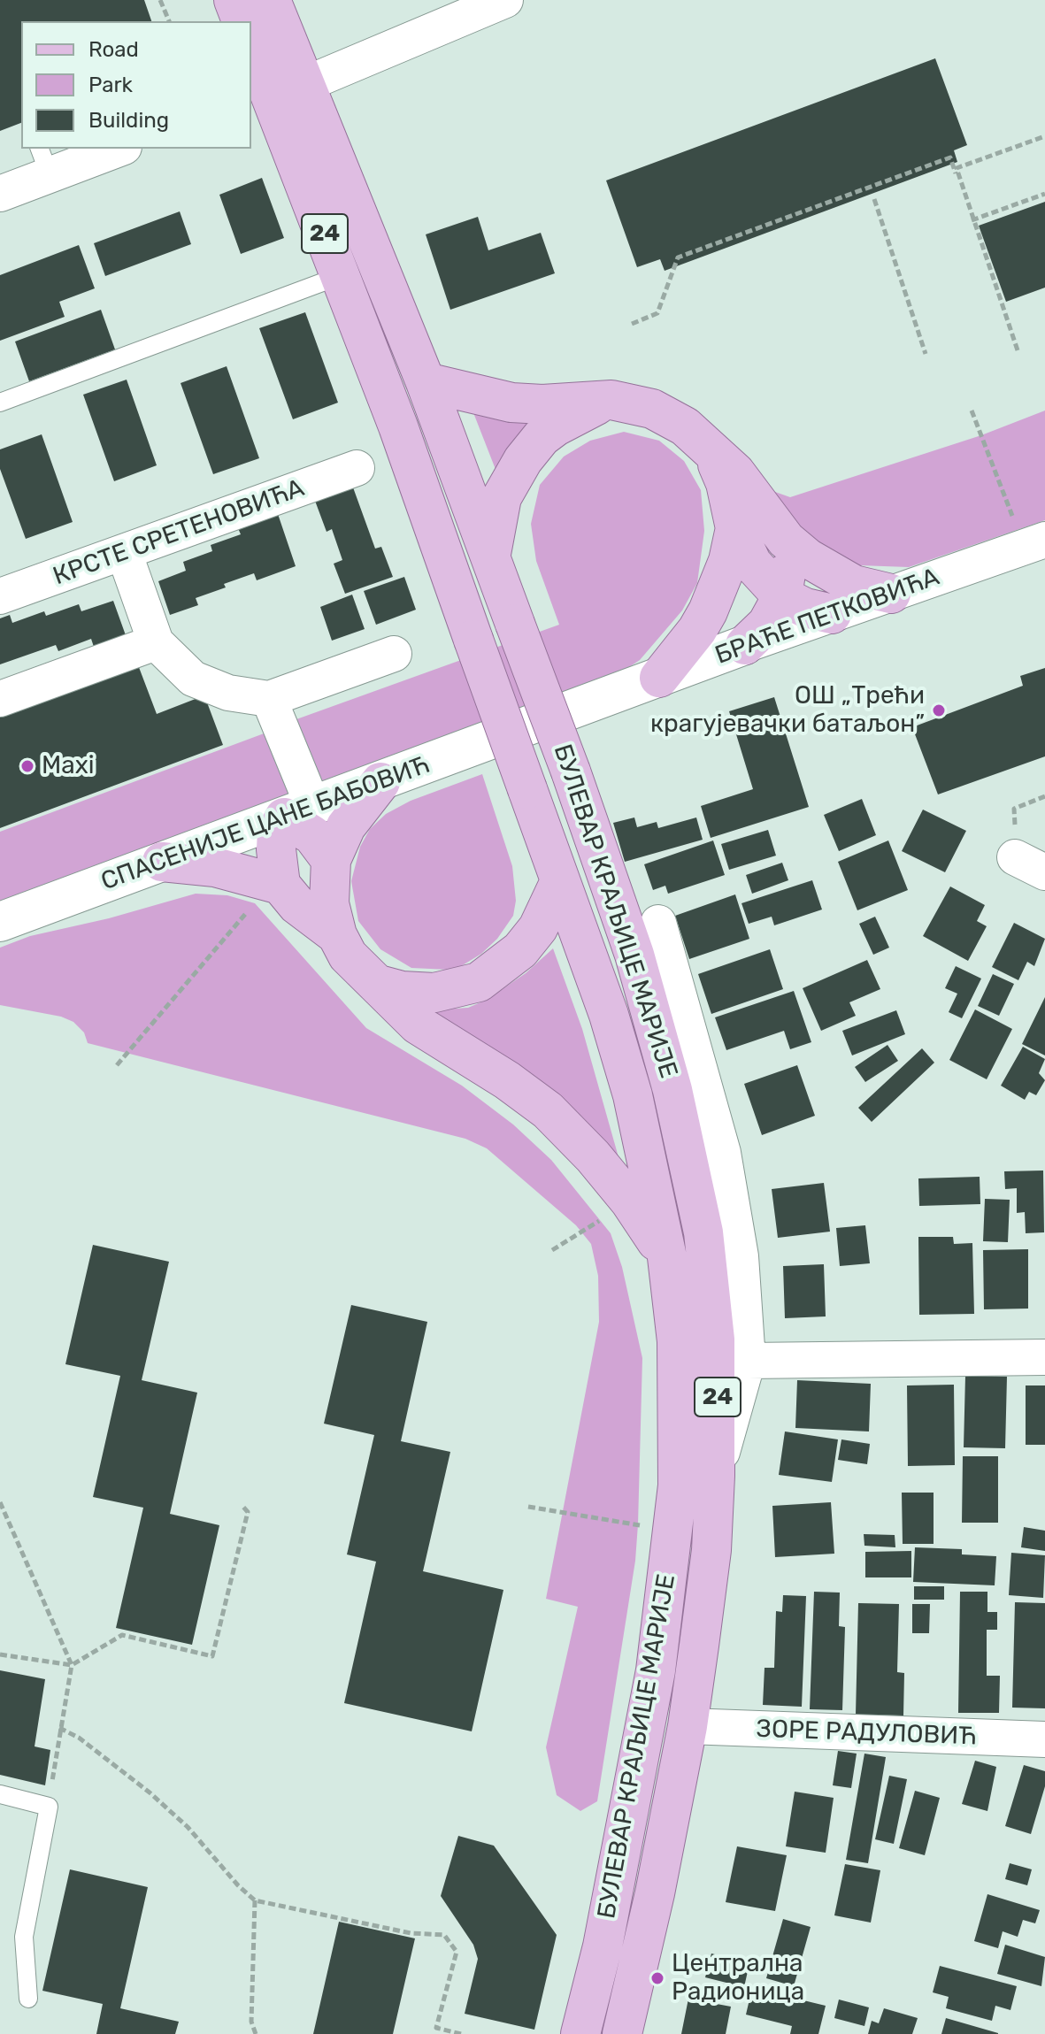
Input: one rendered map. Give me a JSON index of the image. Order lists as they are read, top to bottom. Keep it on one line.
{"streets":{"main road":["24","БУЛЕВАР КРАЉИЦЕ МАРИЈЕ"],"street":["КРСТЕ СРЕТЕНОВИЋА","БРАЋЕ ПЕТКОВИЋА","СПАСЕНИЈЕ ЦАНЕ БАБОВИЋ","ЗОРЕ РАДУЛОВИЋ"]},"crossings":[["БРАЋЕ ПЕТКОВИЋА","СПАСЕНИЈЕ ЦАНЕ БАБОВИЋ"],["БУЛЕВАР КРАЉИЦЕ МАРИЈЕ","ЗОРЕ РАДУЛОВИЋ"]],"places":["ОШ „Трећи крагујевачки батаљон”","Maxi","Централна Радионица"],"legend":["Road","Park","Building"]}
